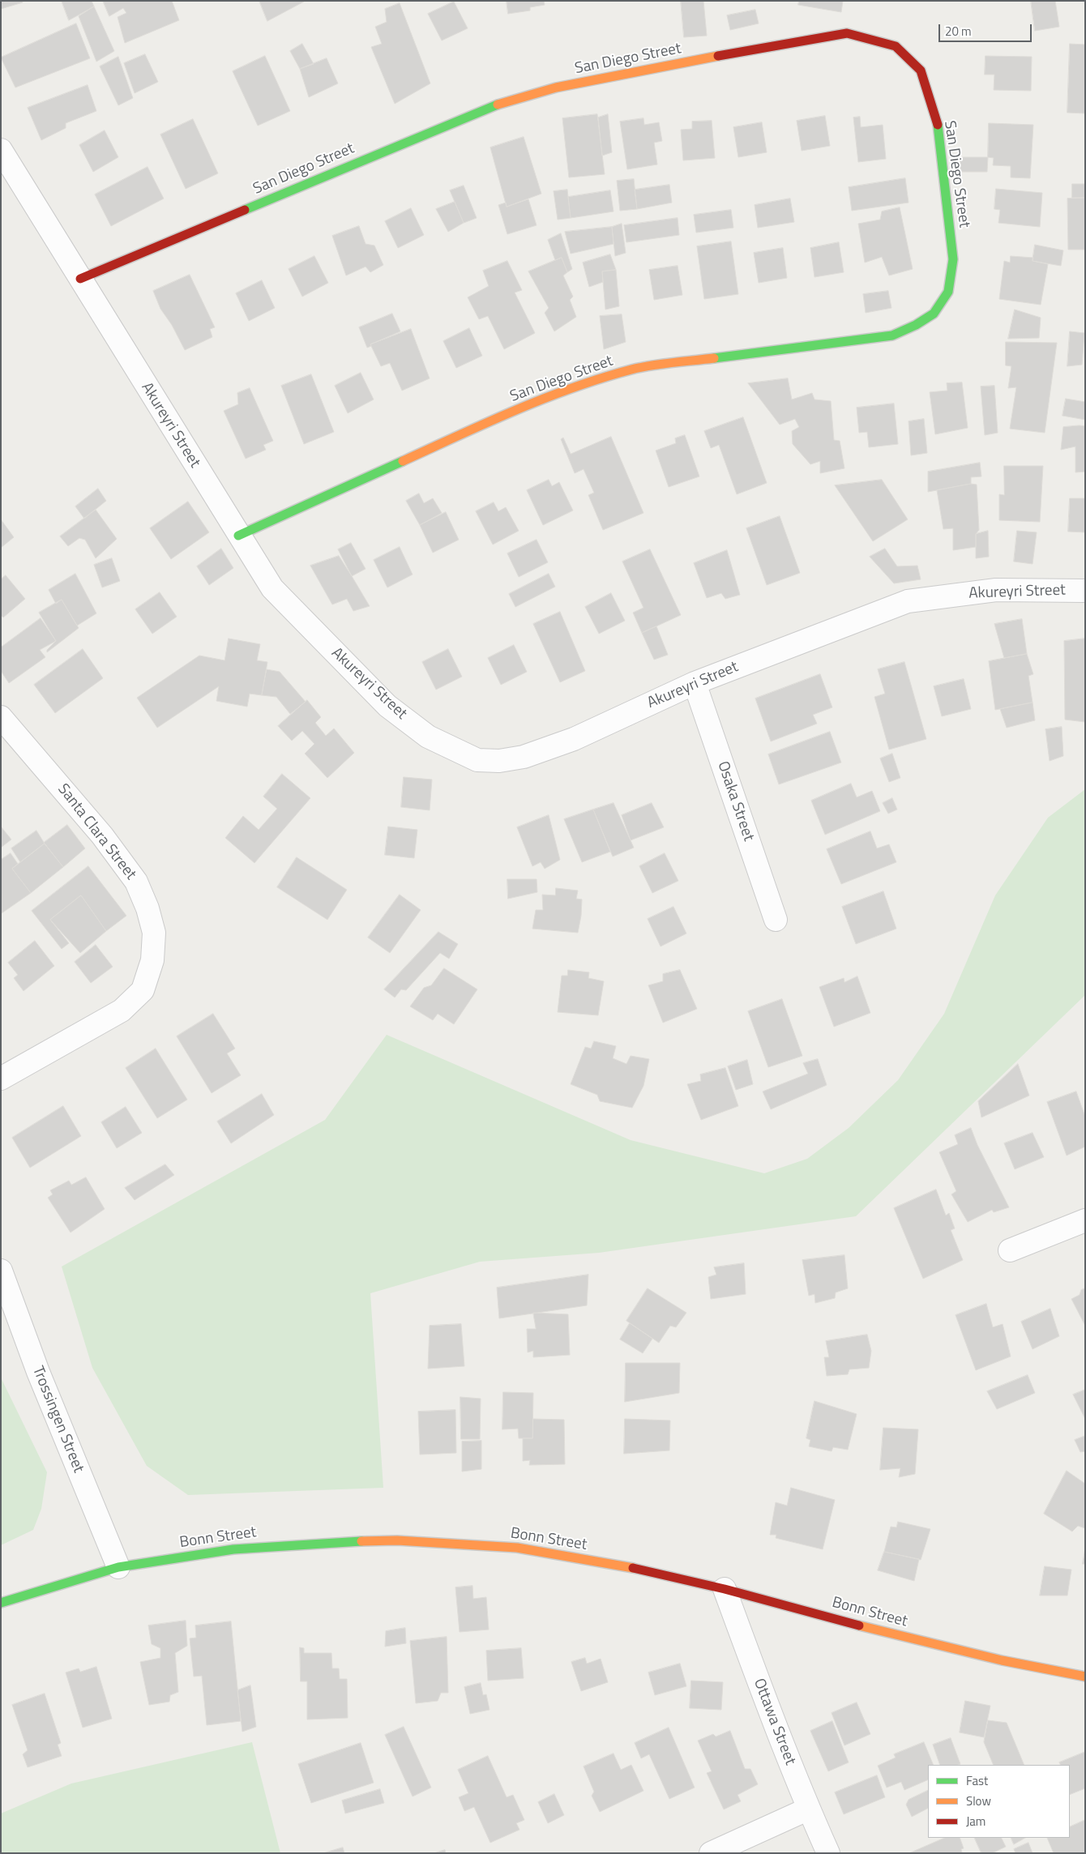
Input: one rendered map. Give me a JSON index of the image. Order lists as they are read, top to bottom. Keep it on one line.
{"streets":{"street":["San Diego Street","Akureyri Street","Osaka Street","Santa Clara Street","Trossingen Street","Bonn Street","Ottawa Street"]},"crossings":[["San Diego Street","Akureyri Street"],["Akureyri Street","Osaka Street"],["Trossingen Street","Bonn Street"],["Bonn Street","Ottawa Street"]],"legend":["Fast","Slow","Jam"],"scale_bar":"20 m"}
